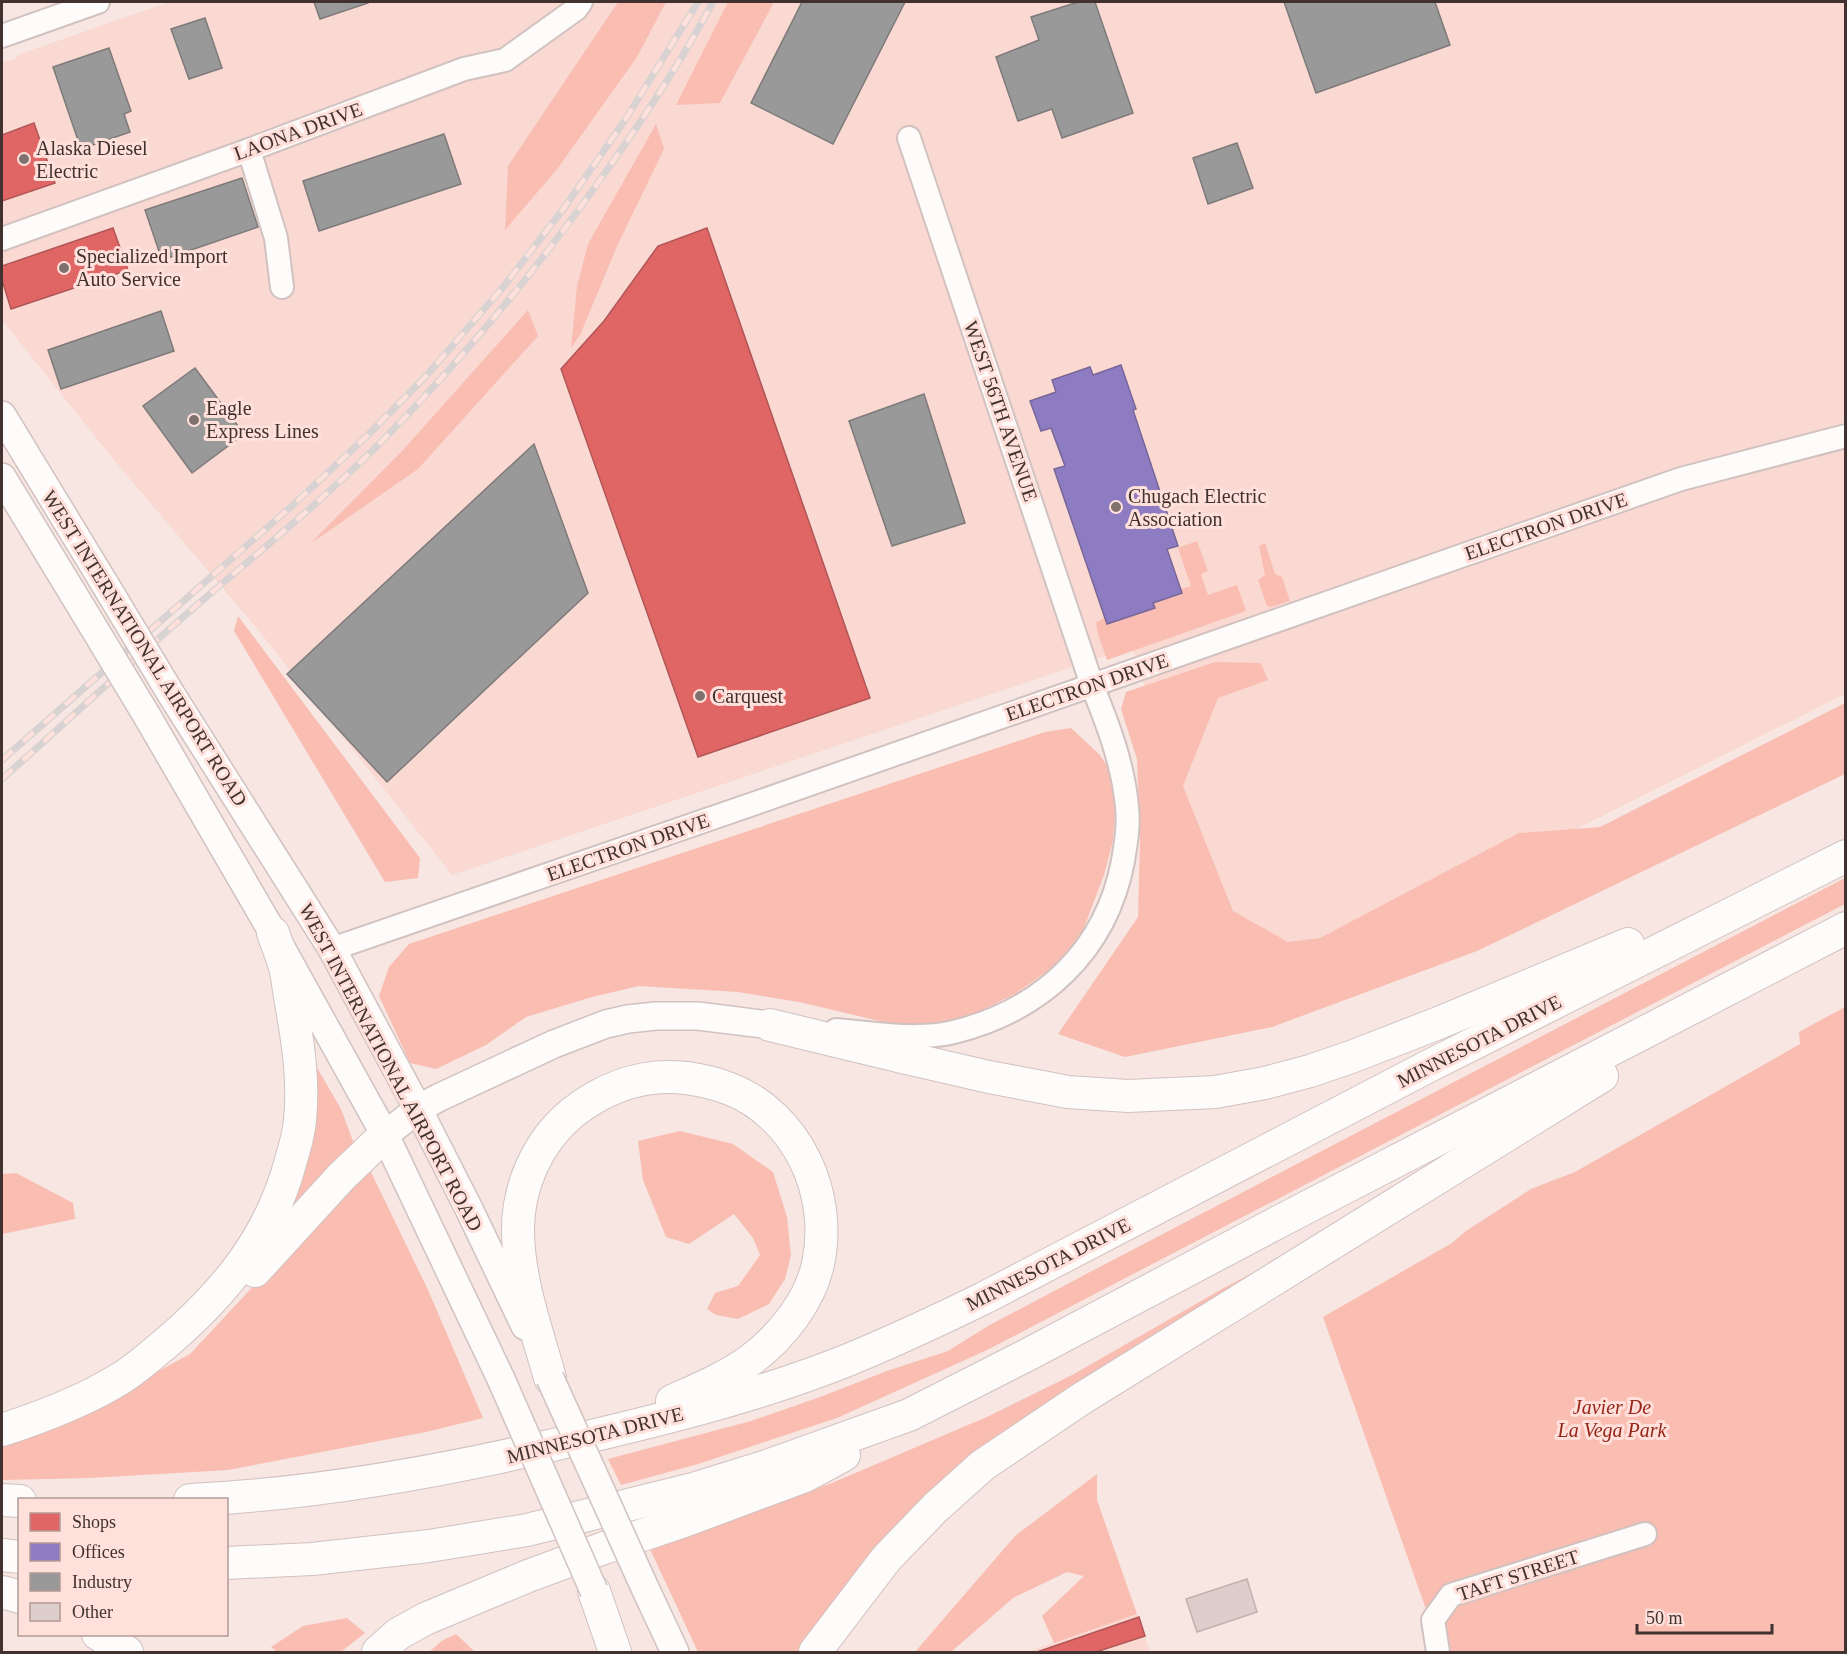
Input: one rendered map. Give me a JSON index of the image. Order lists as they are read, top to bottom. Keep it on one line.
{"streets":{"highway":["MINNESOTA DRIVE"],"main road":["WEST INTERNATIONAL AIRPORT ROAD"],"street":["LAONA DRIVE","WEST 56TH AVENUE","ELECTRON DRIVE","TAFT STREET"]},"crossings":[["WEST 56TH AVENUE","ELECTRON DRIVE"],["ELECTRON DRIVE","WEST INTERNATIONAL AIRPORT ROAD"]],"parks":["Javier De La Vega Park"],"places":["Alaska Diesel Electric","Specialized Import Auto Service","Eagle Express Lines","Chugach Electric Association","Carquest"],"legend":["Shops","Offices","Industry","Other"],"scale_bar":"50 m"}
